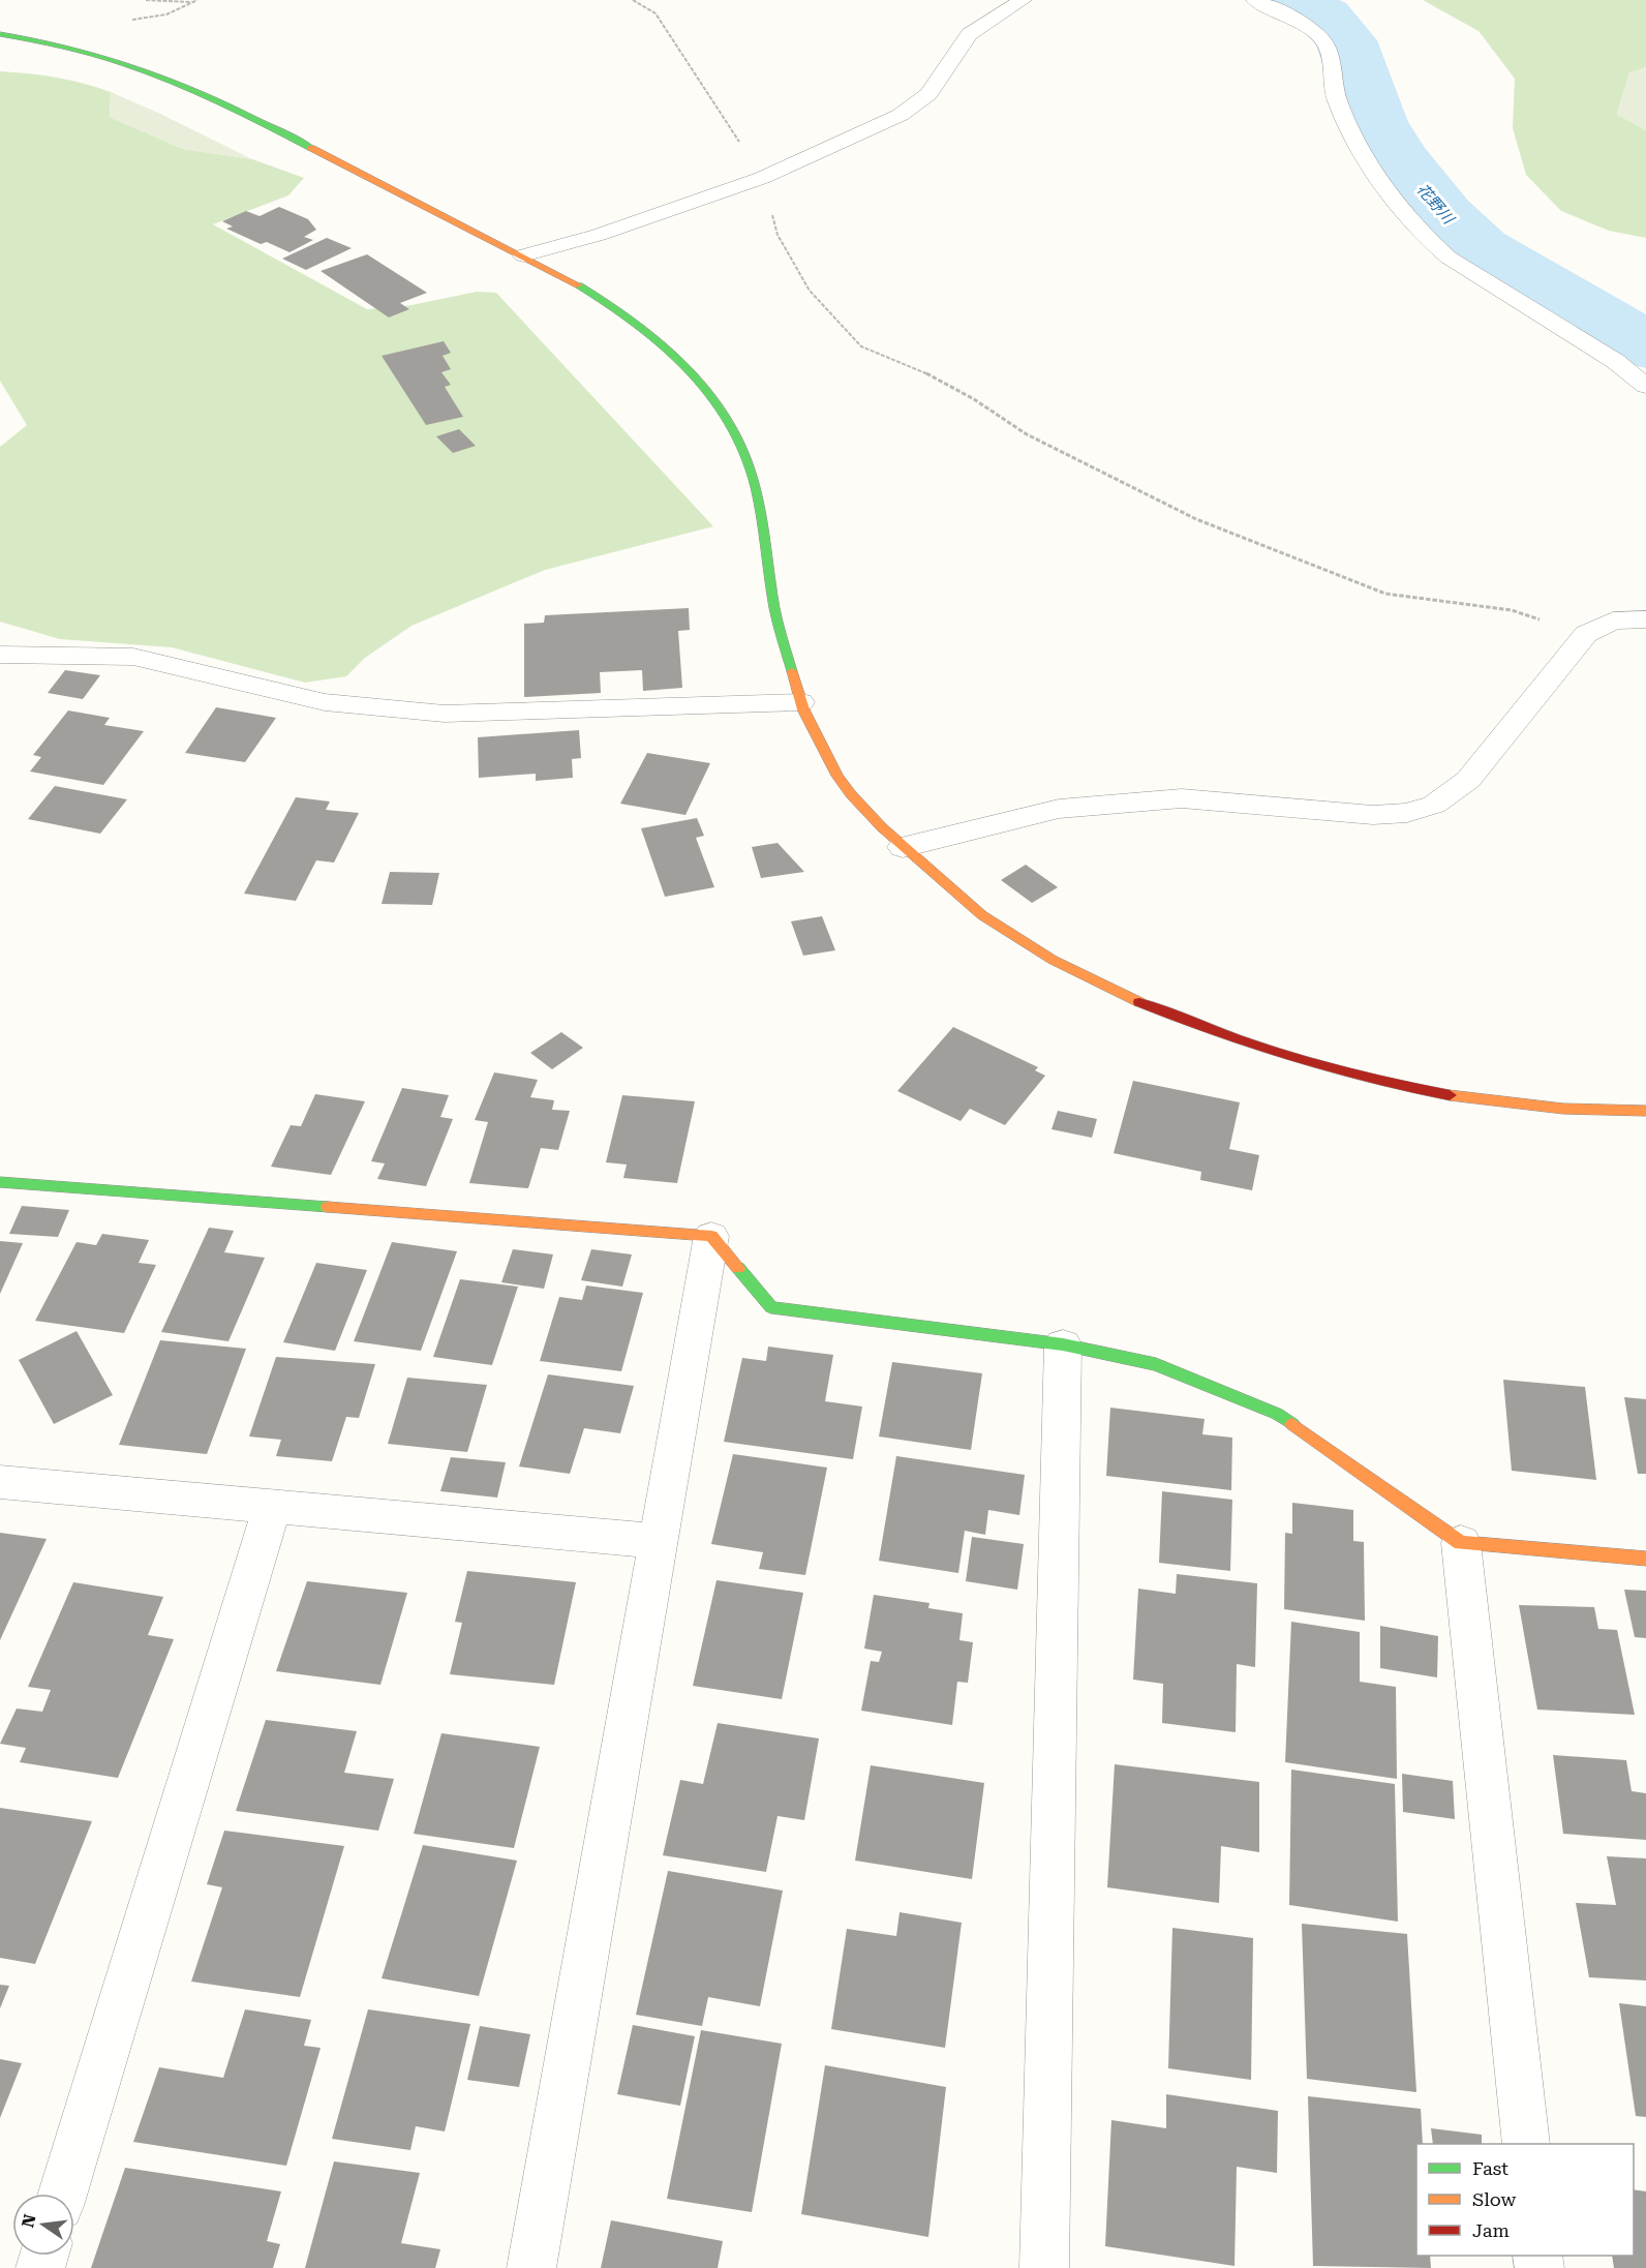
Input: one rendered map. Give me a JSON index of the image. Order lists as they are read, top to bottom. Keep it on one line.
{"water":["花野川"],"legend":["Fast","Slow","Jam"],"north":"left"}
